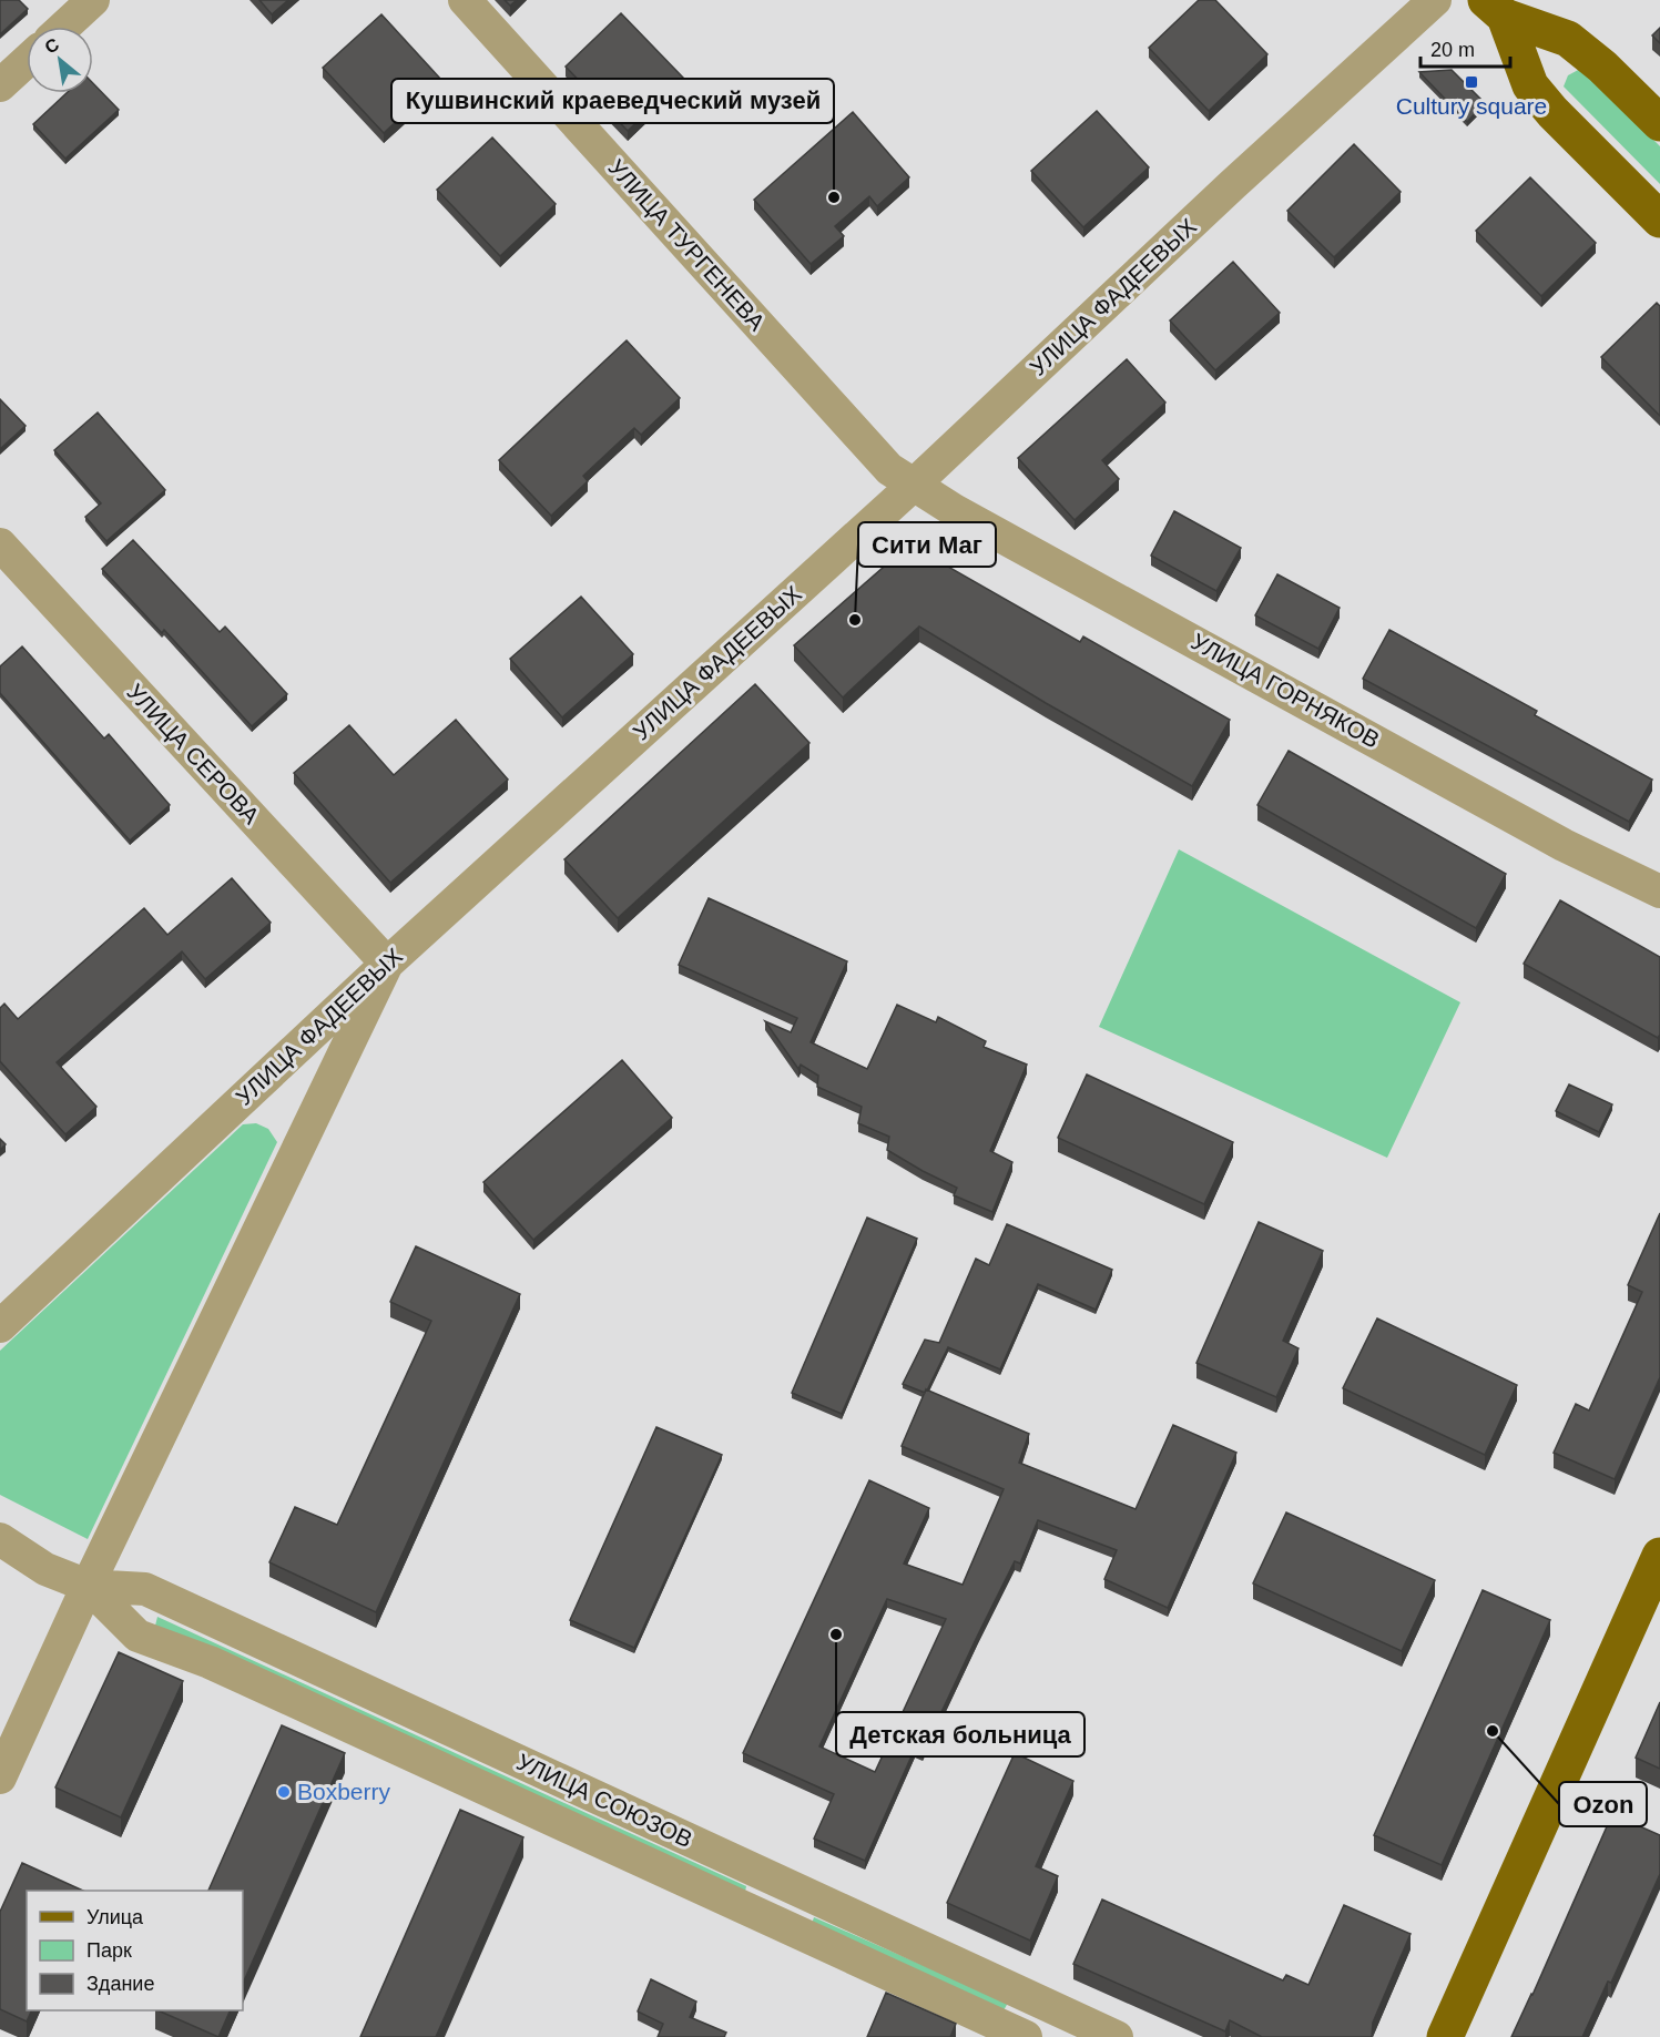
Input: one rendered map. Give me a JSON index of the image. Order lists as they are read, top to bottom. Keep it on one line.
{"streets":{"street":["УЛИЦА ТУРГЕНЕВА","УЛИЦА ФАДЕЕВЫХ","УЛИЦА ГОРНЯКОВ","УЛИЦА СЕРОВА","УЛИЦА СОЮЗОВ"]},"crossings":[["УЛИЦА ТУРГЕНЕВА","УЛИЦА ФАДЕЕВЫХ"],["УЛИЦА ТУРГЕНЕВА","УЛИЦА ГОРНЯКОВ"],["УЛИЦА ФАДЕЕВЫХ","УЛИЦА ГОРНЯКОВ"],["УЛИЦА ФАДЕЕВЫХ","УЛИЦА СЕРОВА"]],"places":{"transit":["Cultury square"],"other":["Кушвинский краеведческий музей","Сити Маг","Детская больница","Ozon","Boxberry"]},"legend":["Улица","Парк","Здание"],"scale_bar":"20 m","north":"top left"}
